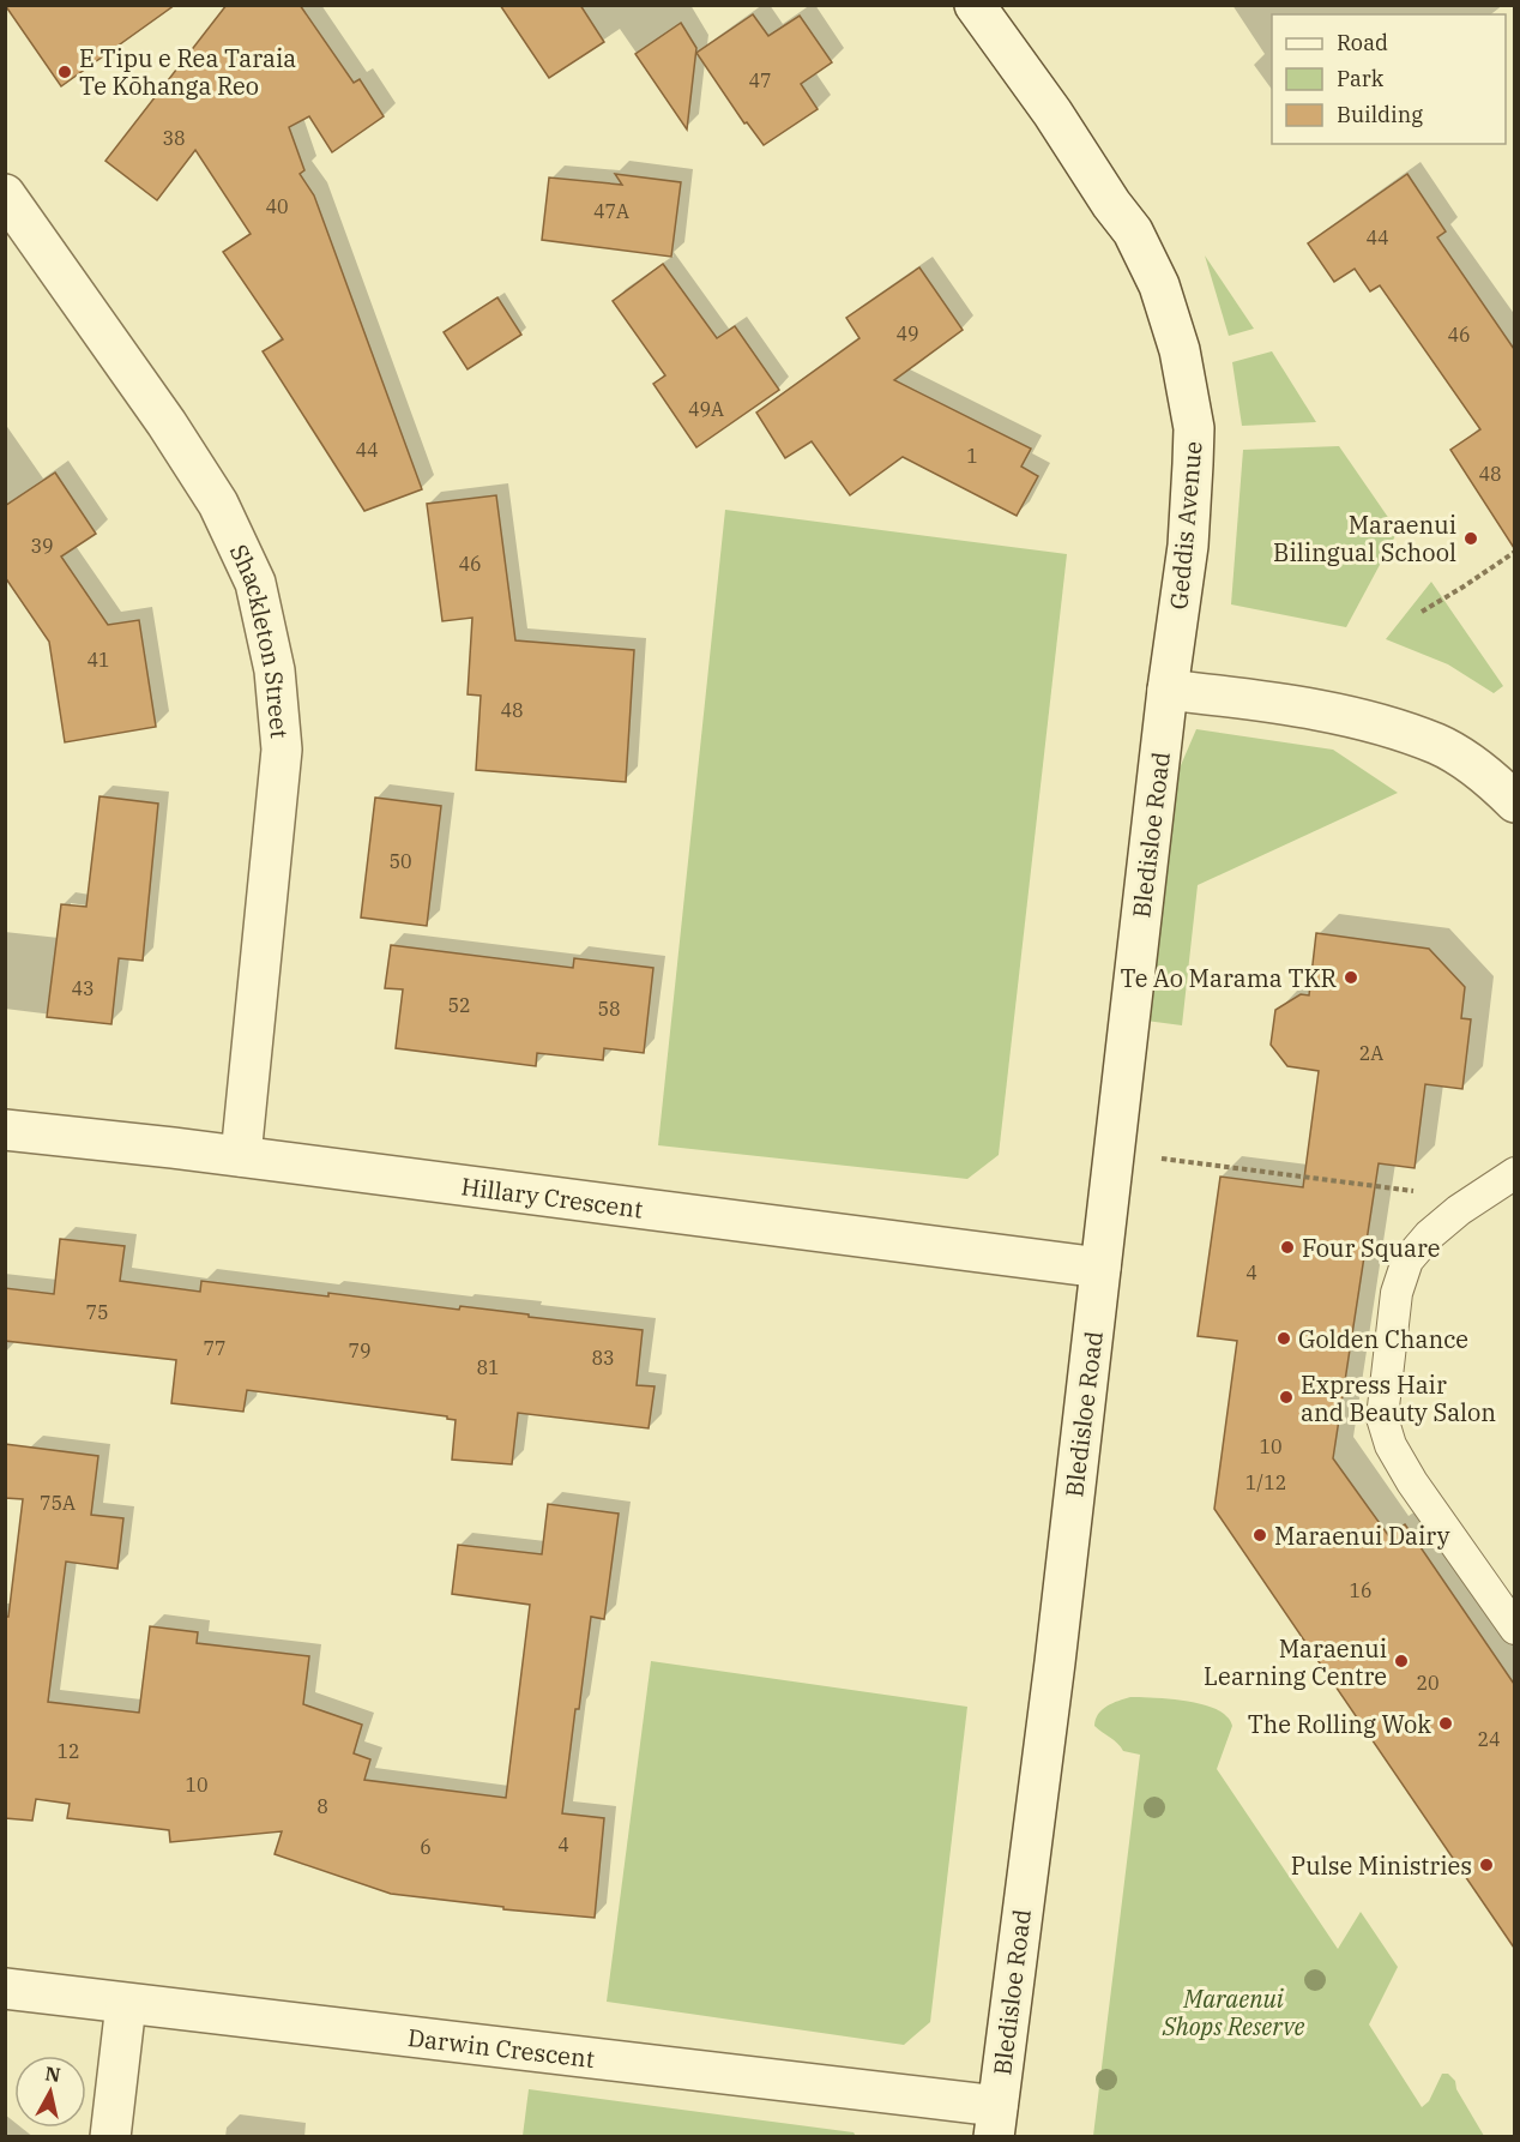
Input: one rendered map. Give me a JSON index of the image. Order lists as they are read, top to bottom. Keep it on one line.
{"streets":{"street":["Geddis Avenue","Shackleton Street","Bledisloe Road","Hillary Crescent","Darwin Crescent"]},"crossings":[["Geddis Avenue","Bledisloe Road"],["Shackleton Street","Hillary Crescent"],["Bledisloe Road","Hillary Crescent"],["Bledisloe Road","Darwin Crescent"]],"parks":["Maraenui Shops Reserve"],"places":["E Tipu e Rea Taraia Te Kōhanga Reo","Maraenui Bilingual School","Te Ao Marama TKR","Four Square","Golden Chance","Express Hair and Beauty Salon","Maraenui Dairy","Maraenui Learning Centre","The Rolling Wok","Pulse Ministries"],"house_numbers":["47","38","40","47A","44","49","46","49A","44","1","48","39","46","41","48","50","43","52","58","2A","4","75","77","79","83","81","10","1/12","75A","16","20","24","12","10","8","4","6"],"legend":["Road","Park","Building"],"north":"top"}
